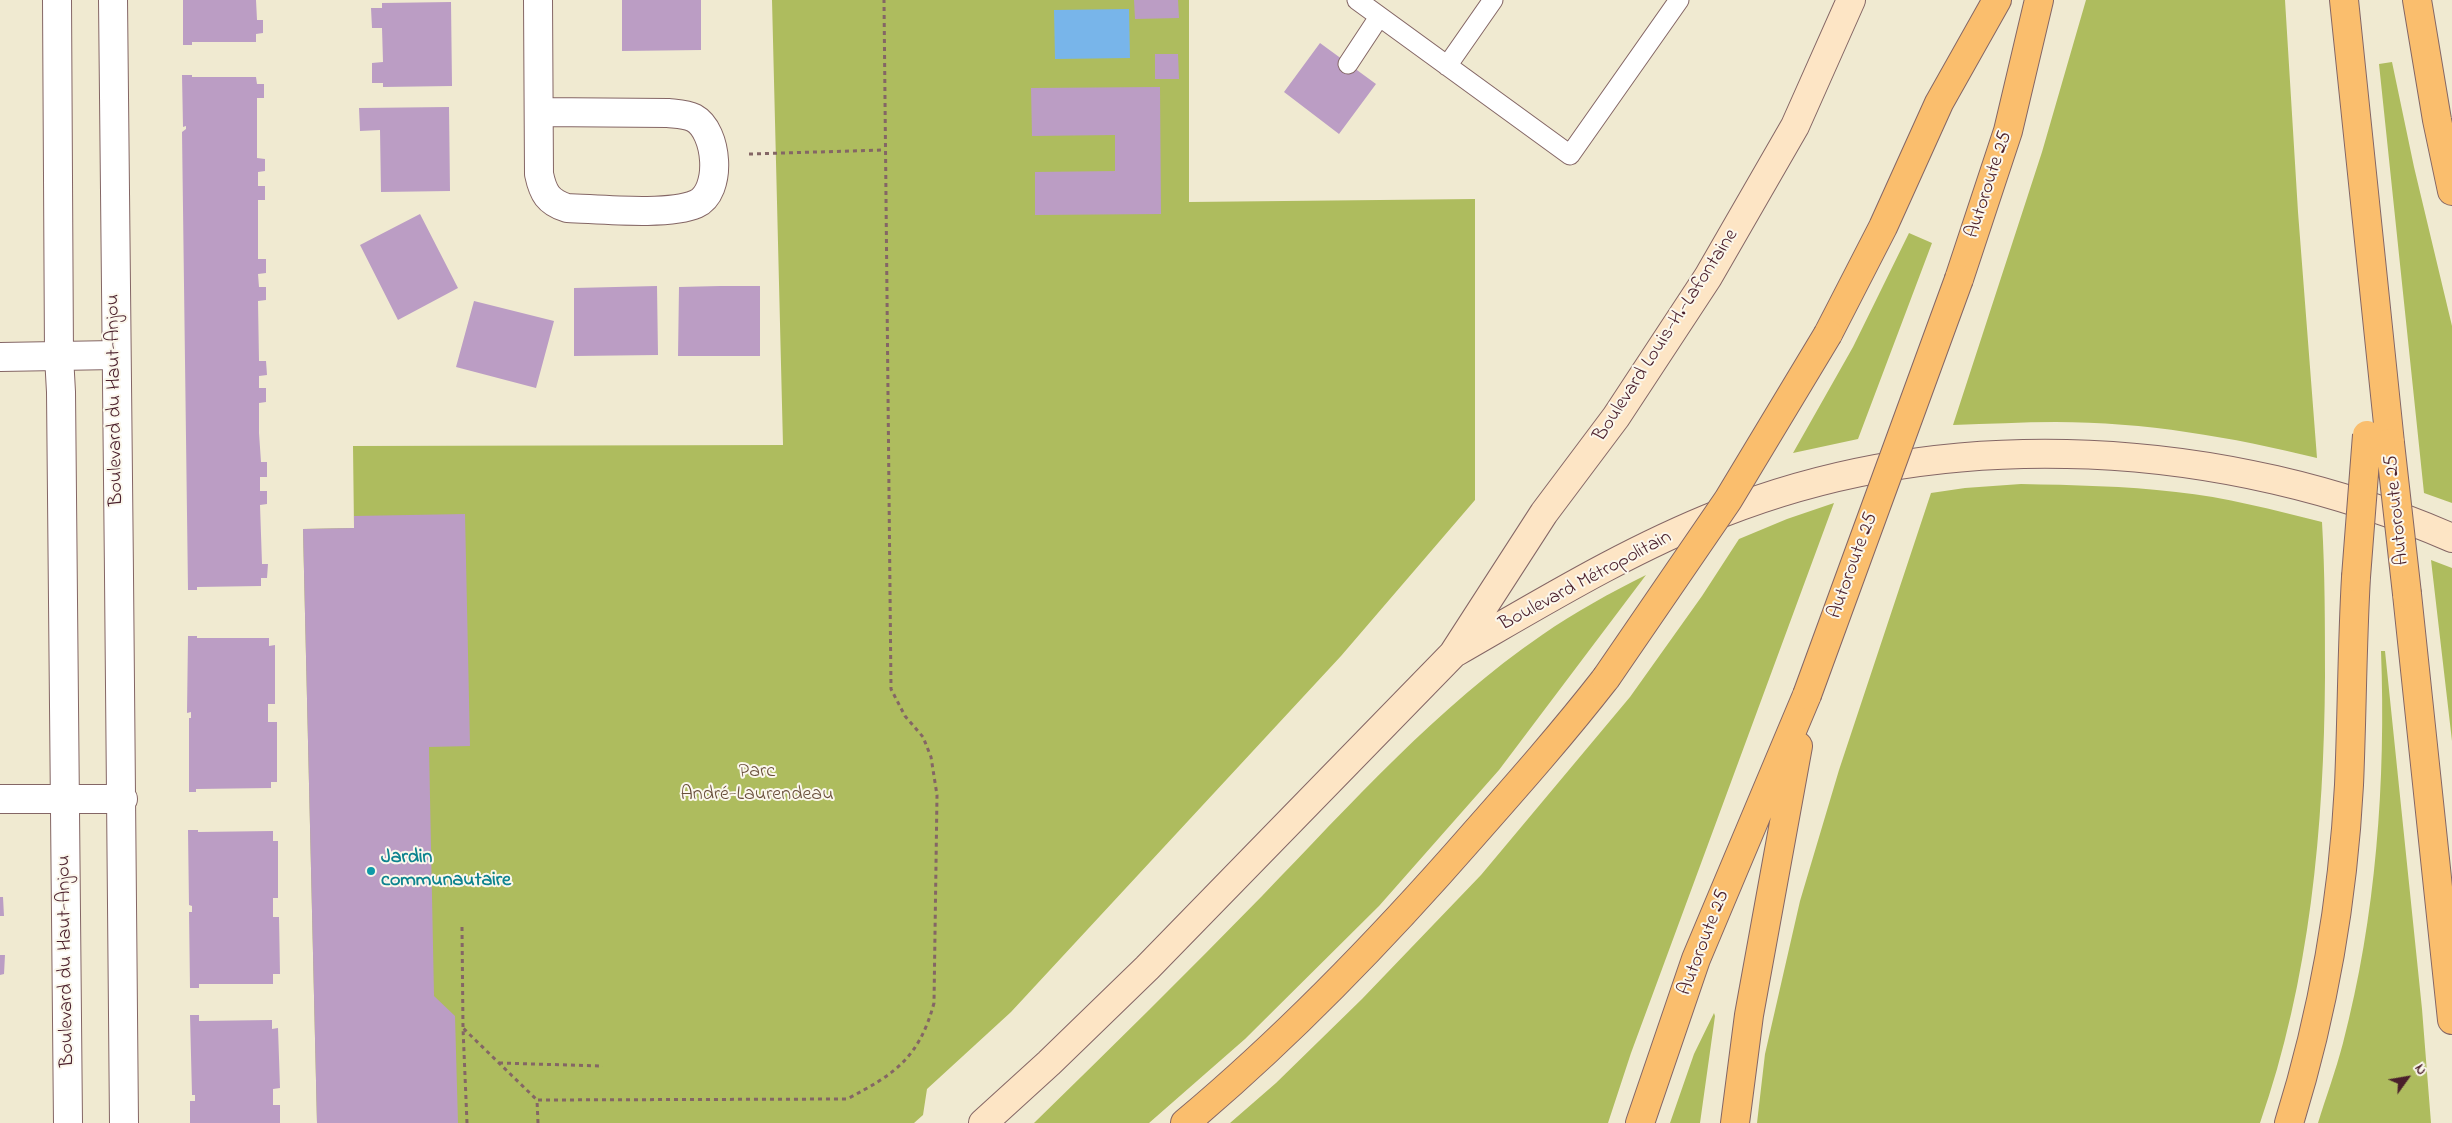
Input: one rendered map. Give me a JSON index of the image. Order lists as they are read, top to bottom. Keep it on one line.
{"streets":{"highway":["Autoroute 25"],"main road":["Boulevard Louis-H.-Lafontaine","Boulevard Métropolitain"],"street":["Boulevard du Haut-Anjou"]},"crossings":[["Boulevard Louis-H.-Lafontaine","Boulevard Métropolitain"]],"parks":["Parc André-Laurendeau"],"places":["Jardin communautaire"],"north":"top right"}
